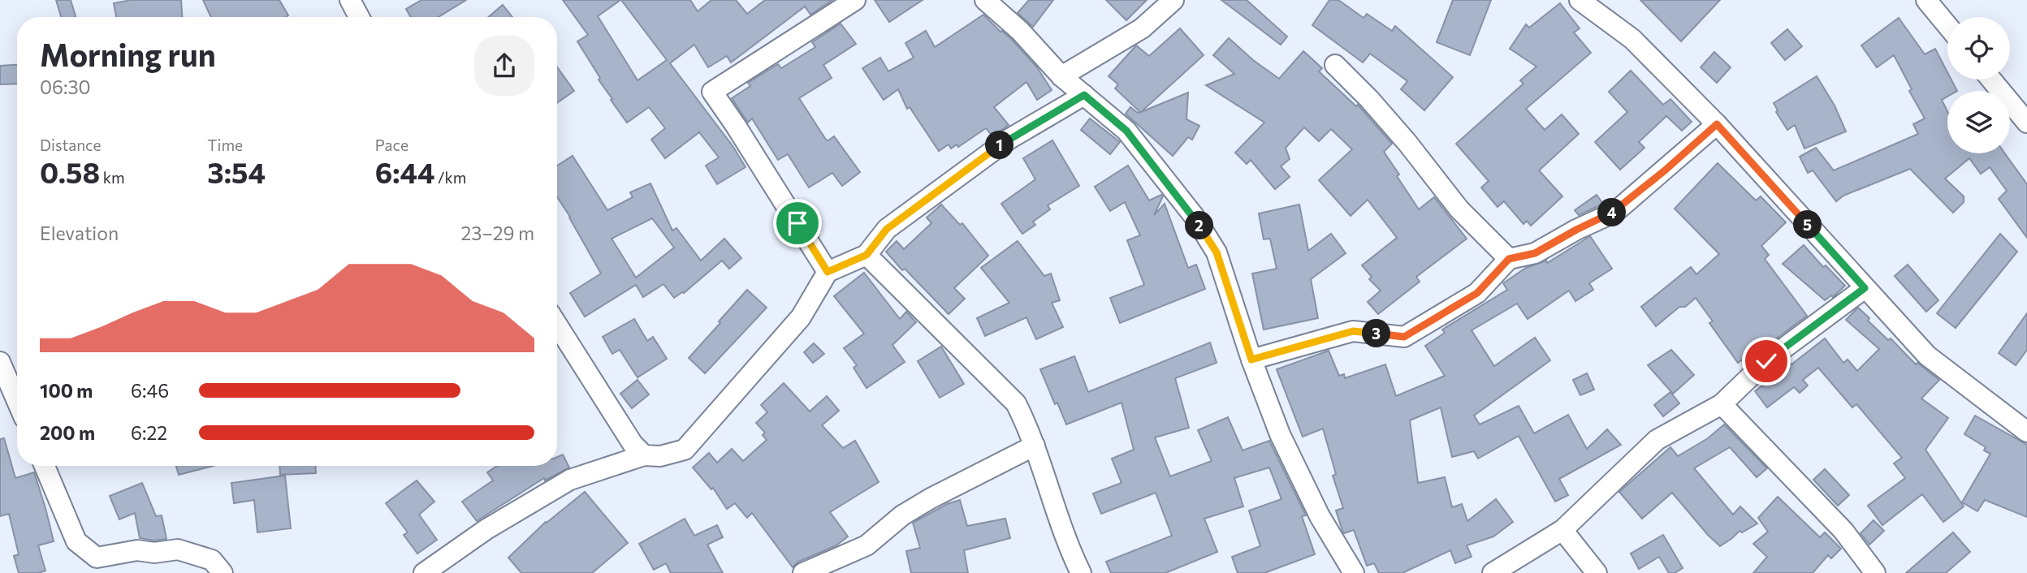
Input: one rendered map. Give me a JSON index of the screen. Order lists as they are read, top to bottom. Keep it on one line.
{"page":{"heading":["Morning run","06:30"],"stats":[["Distance","0.58 km"],["Time","3:54"],["Pace","6:44 /km"]],"pins":["1","4","5","2","3"],"chart":["Elevation","23–29 m"],"list":[{"name":"100 m","note":"6:46"},{"name":"200 m","note":"6:22"}]}}
